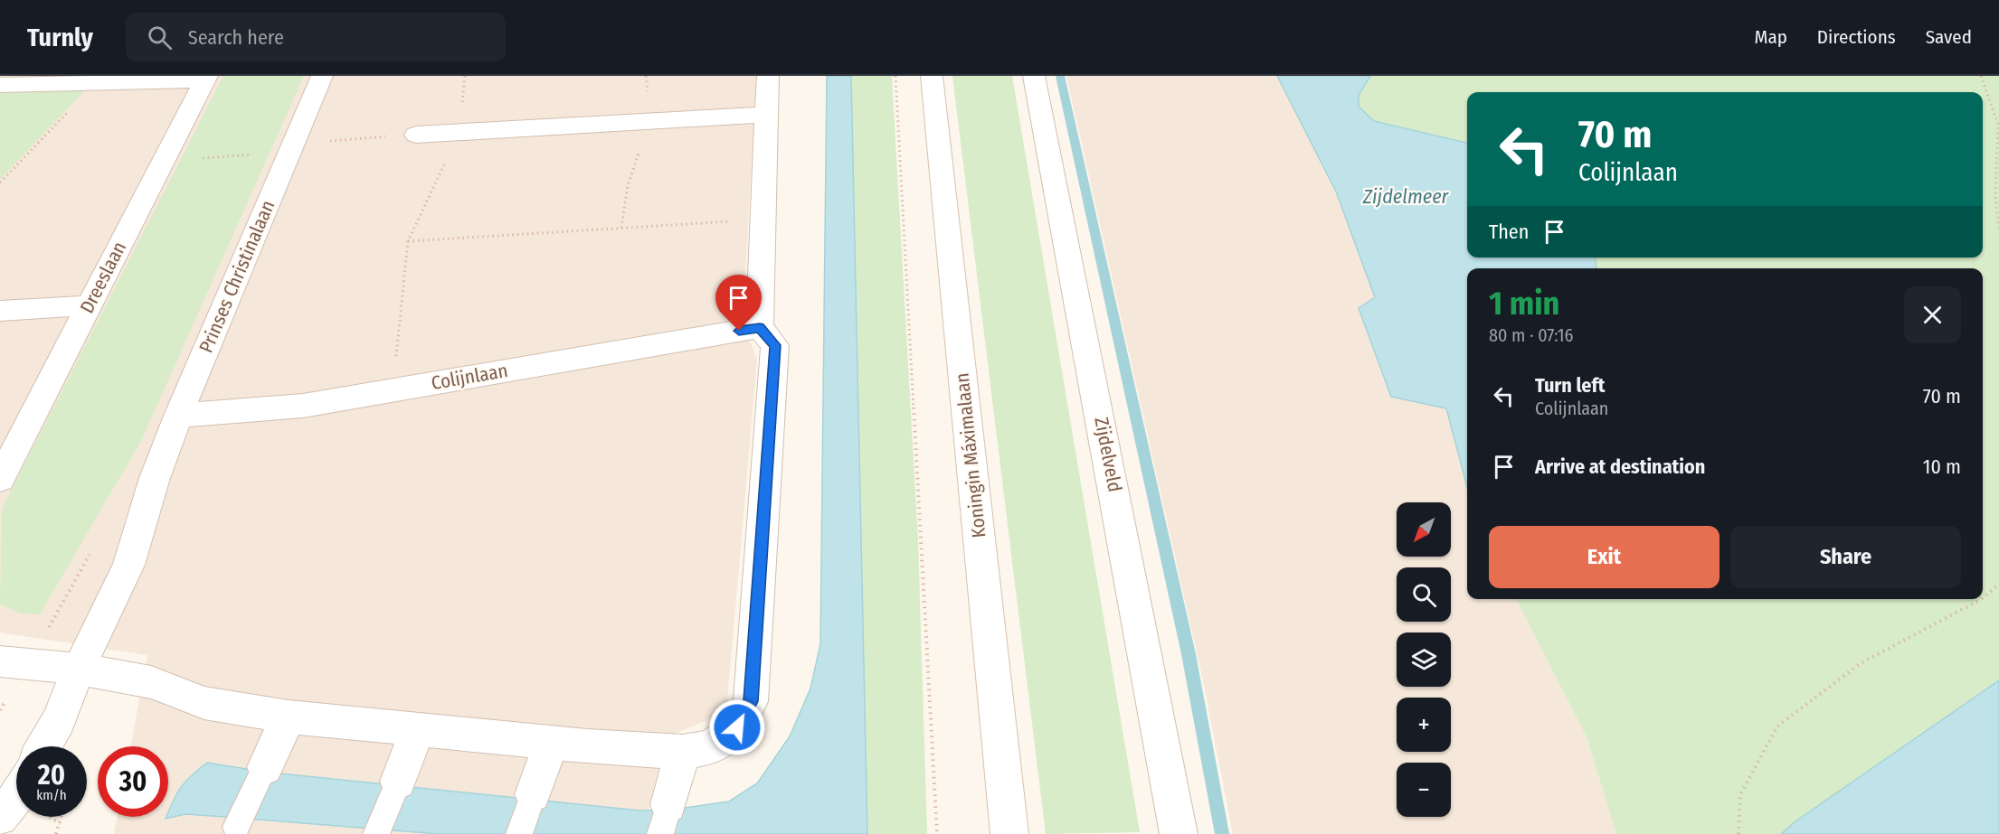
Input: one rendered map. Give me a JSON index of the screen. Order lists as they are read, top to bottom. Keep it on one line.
{"streets":{"street":["Prinses Christinalaan","Dreeslaan","Colijnlaan","Zijdelveld","Koningin Máximalaan"]},"crossings":[["Prinses Christinalaan","Colijnlaan"]],"water":["Zijdelmeer"],"north":"bottom left","page":{"header":"Turnly","search":"Search here","nav":["Map","Directions","Saved"],"turn":["70 m","Colijnlaan"],"then":"Then","heading":["1 min","80 m · 07:16"],"list":[{"name":"Turn left","note":"Colijnlaan","value":"70 m"},{"name":"Arrive at destination","value":"10 m"}],"map_buttons":["+","−"],"buttons":["Exit","Share"],"speed":"20 km/h","limit":"30"}}
